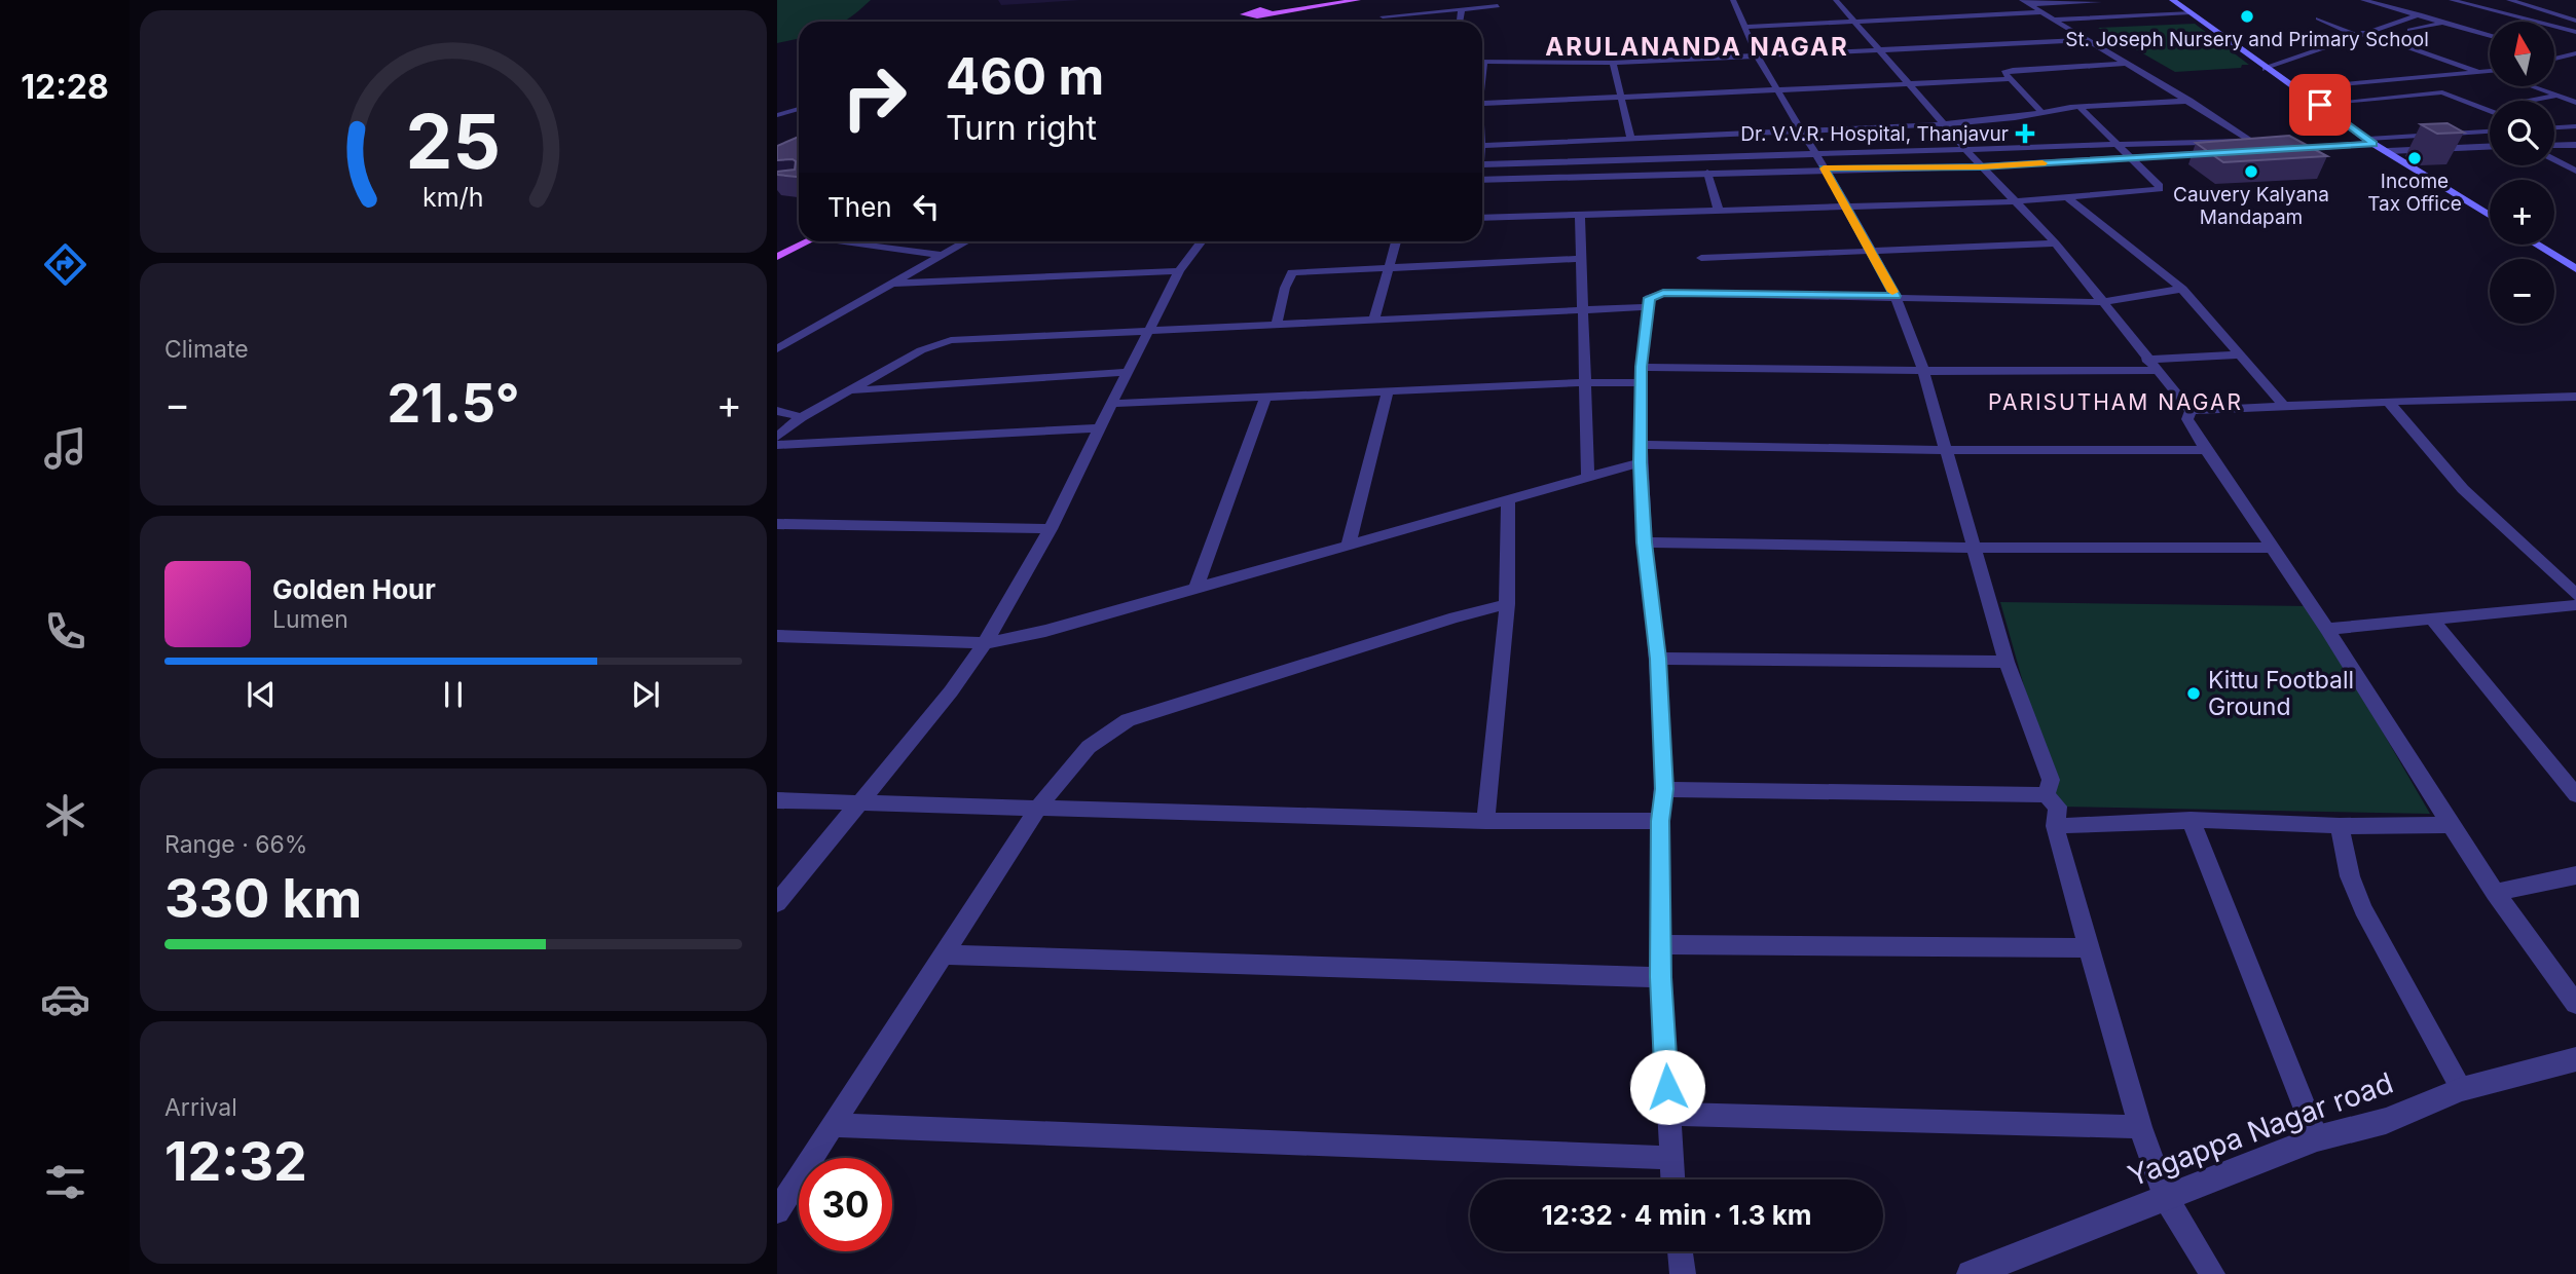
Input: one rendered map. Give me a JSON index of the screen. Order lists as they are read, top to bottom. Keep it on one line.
{"streets":{"street":["Yagappa Nagar road"]},"districts":["ARULANANDA NAGAR","PARISUTHAM NAGAR"],"places":{"other":["St. Joseph Nursery and Primary School","Income Tax Office","Cauvery Kalyana Mandapam","Kittu Football Ground"],"health":["Dr. V.V.R. Hospital, Thanjavur"]},"north":"top","page":{"tabs":"12:28","map_buttons":["+","−"],"turn":["460 m","Turn right"],"then":"Then","tile":["Climate",["Range · 66%","330 km"],["Arrival","12:32"]],"heat":["−","21.5°","+"],"song":["Golden Hour","Lumen"],"limit":"30","trip":"12:32 · 4 min · 1.3 km","gauge":["25","km/h"]}}
